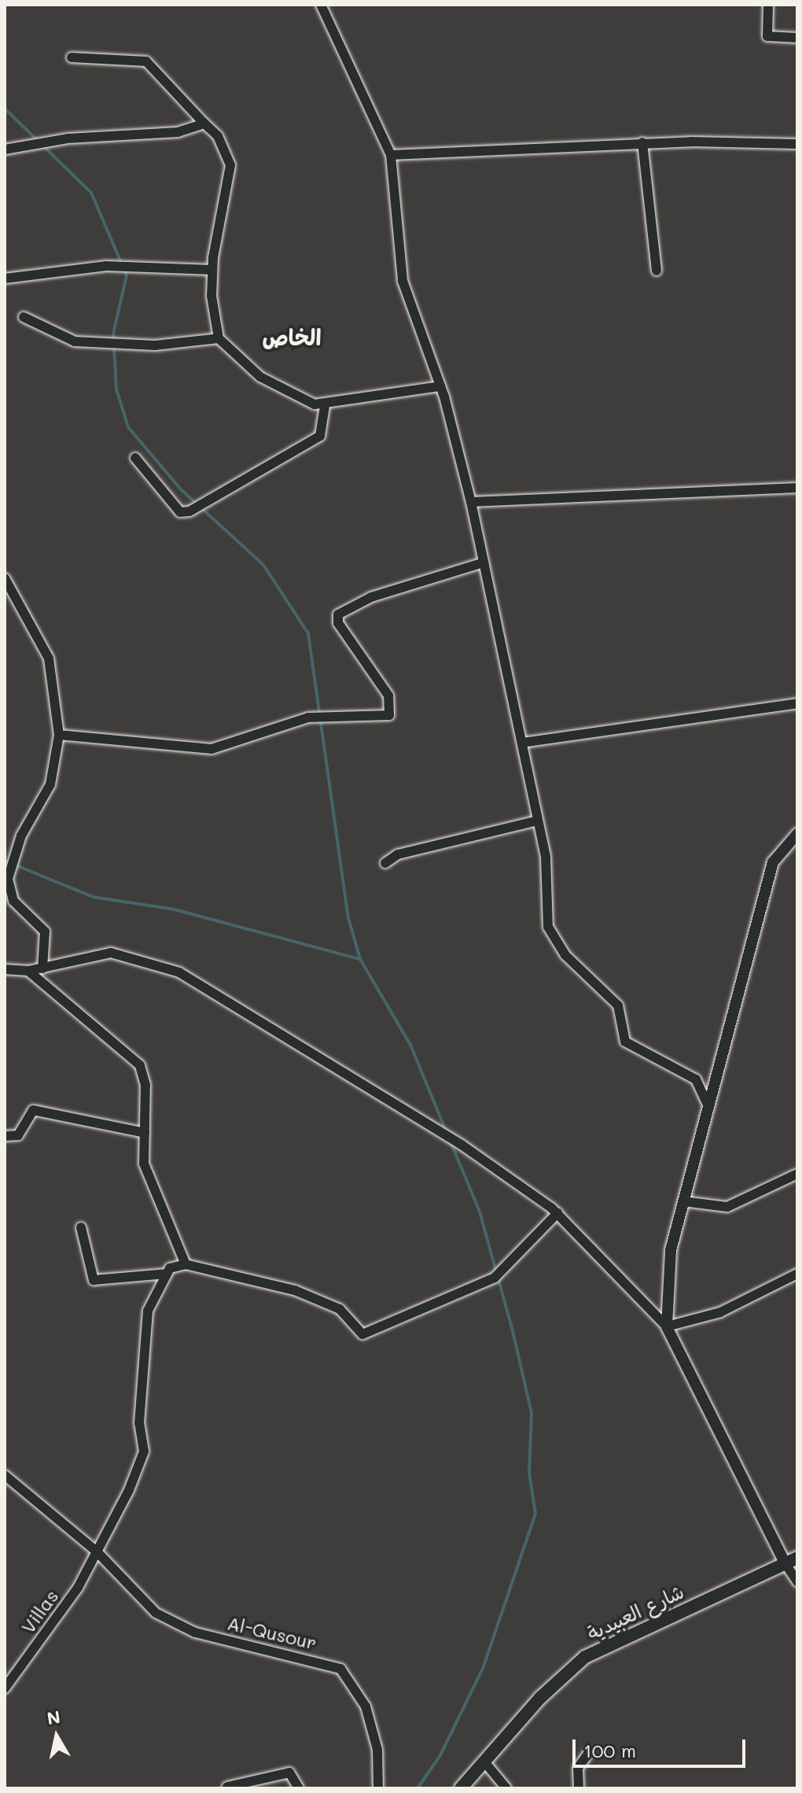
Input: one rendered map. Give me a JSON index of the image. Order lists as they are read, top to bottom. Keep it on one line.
{"streets":{"main road":["شارع العبيدية"],"street":["Villas","Al-Qusour"]},"crossings":[["Villas","Al-Qusour"]],"districts":["الخاص"],"scale_bar":"100 m","north":"top"}
